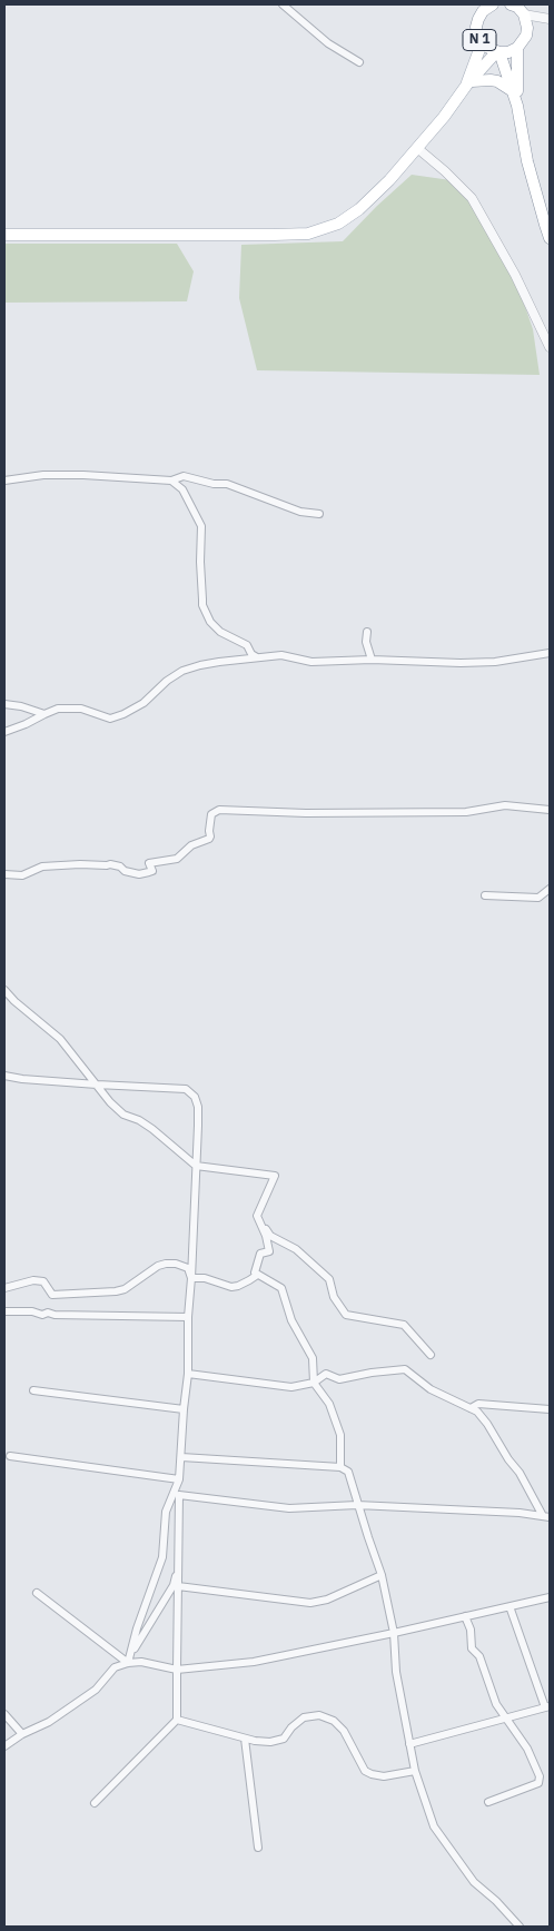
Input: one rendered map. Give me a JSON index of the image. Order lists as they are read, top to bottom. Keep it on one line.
{"streets":{"main road":["N 1"]}}
